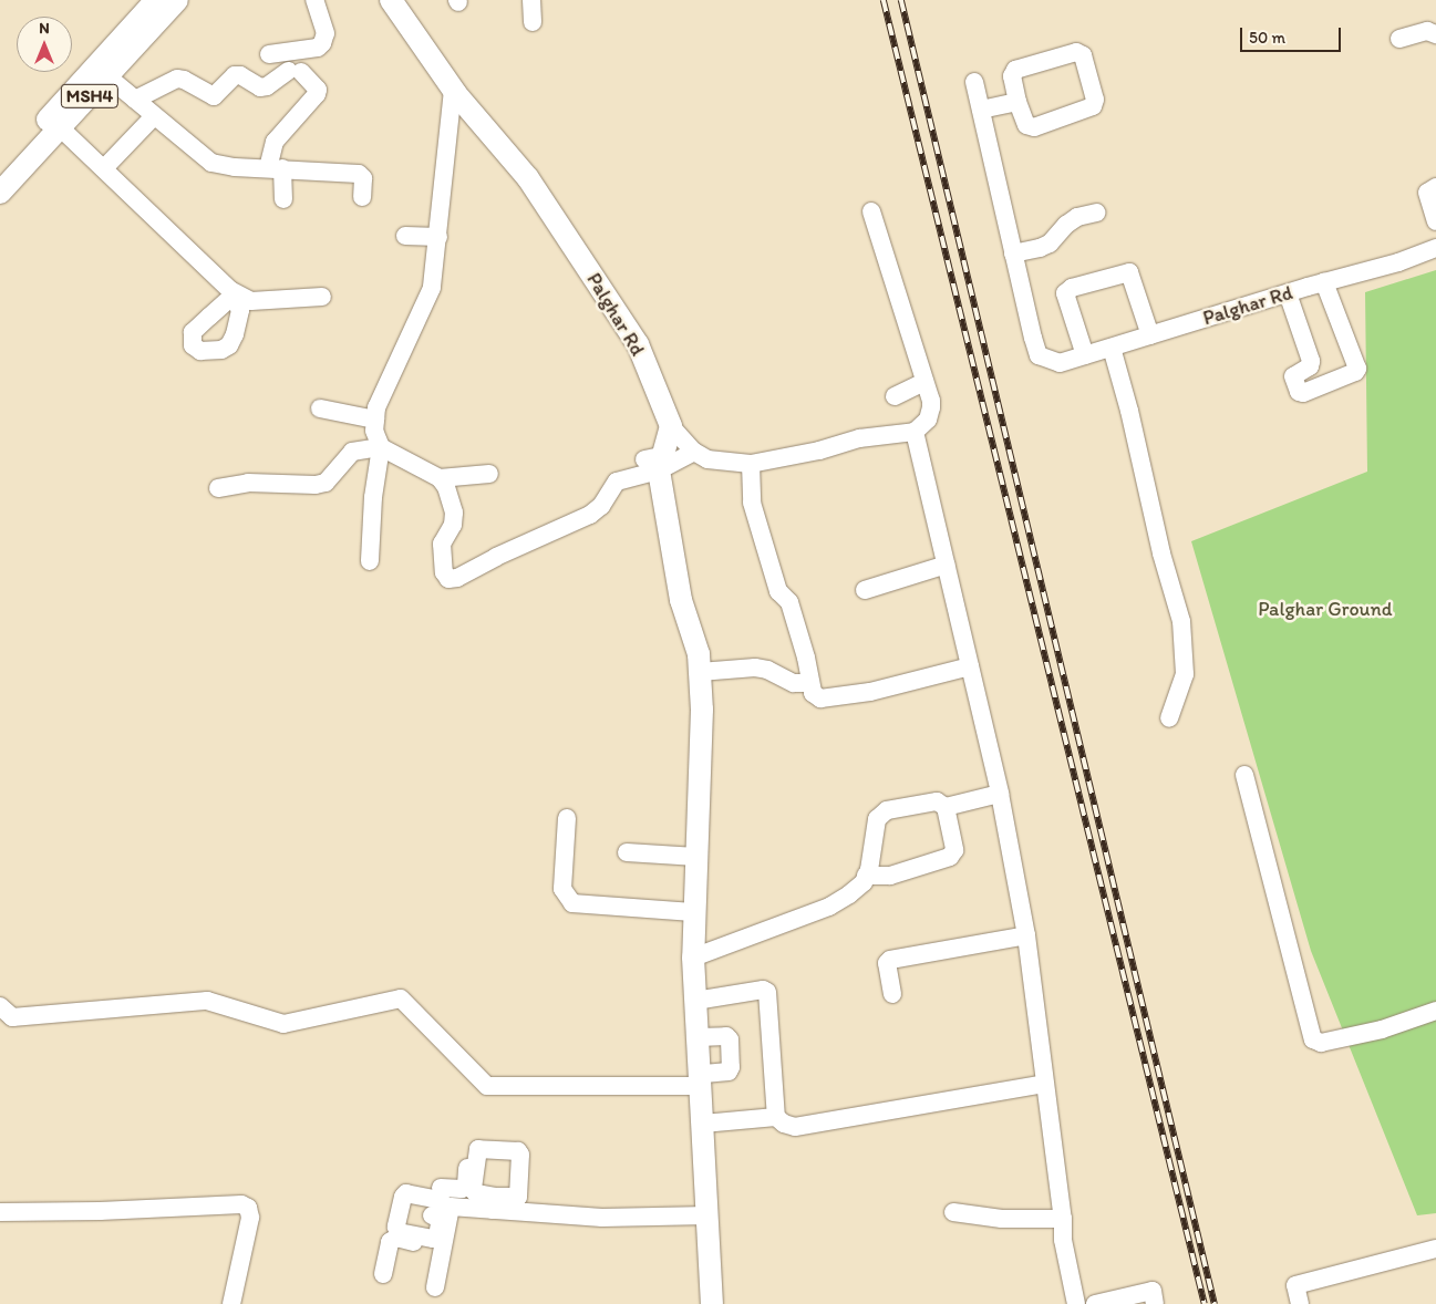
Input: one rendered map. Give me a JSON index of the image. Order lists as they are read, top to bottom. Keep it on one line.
{"streets":{"main road":["MSH4","Palghar Rd"]},"parks":["Palghar Ground"],"scale_bar":"50 m","north":"top"}
